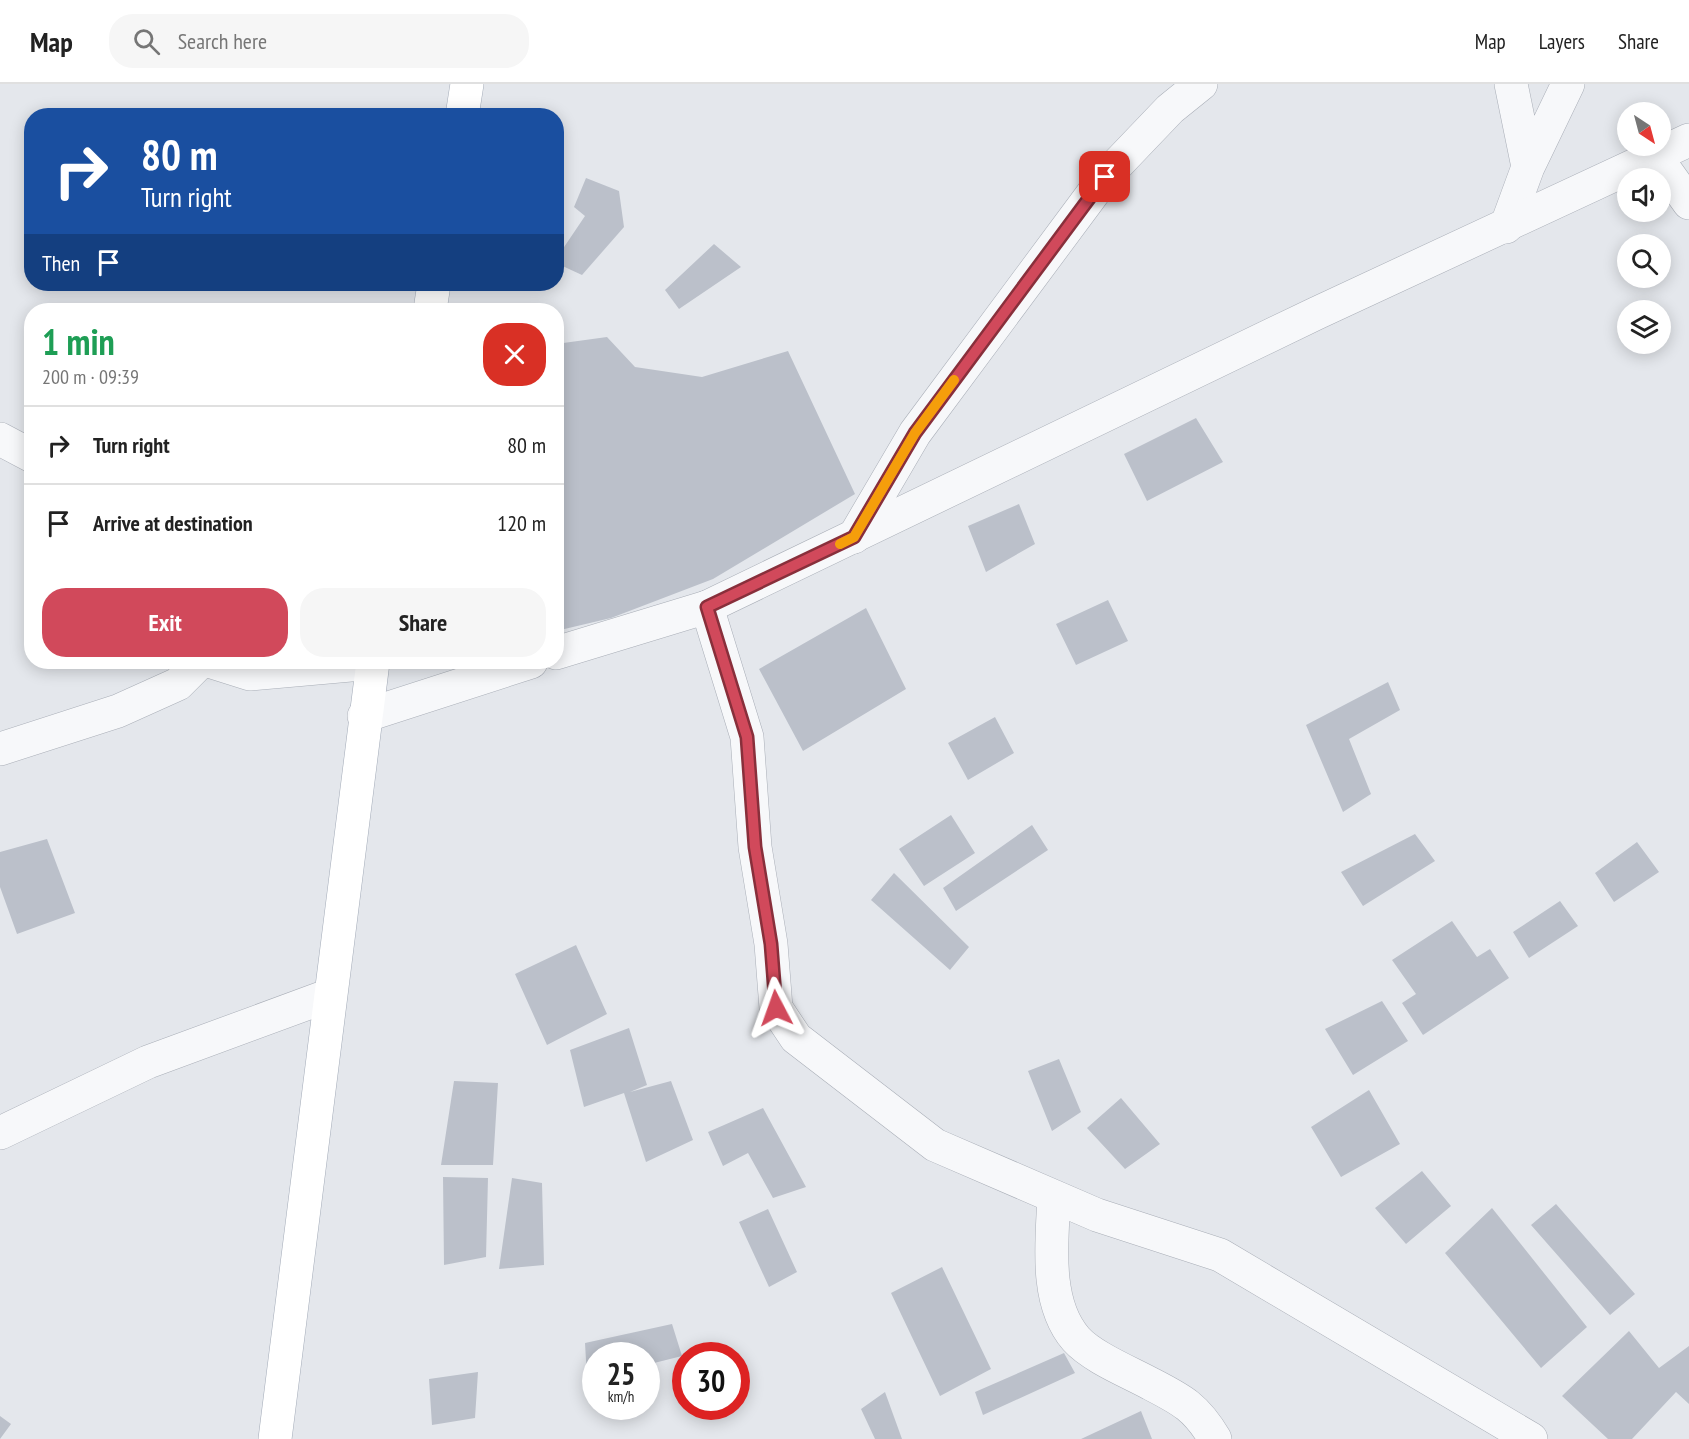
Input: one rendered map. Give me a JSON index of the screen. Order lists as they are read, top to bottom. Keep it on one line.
{"north":"bottom right","page":{"header":"Map","search":"Search here","nav":["Map","Layers","Share"],"turn":["80 m","Turn right"],"then":"Then","heading":["1 min","200 m · 09:39"],"list":[{"name":"Turn right","value":"80 m"},{"name":"Arrive at destination","value":"120 m"}],"buttons":["Exit","Share"],"speed":"25 km/h","limit":"30"}}
